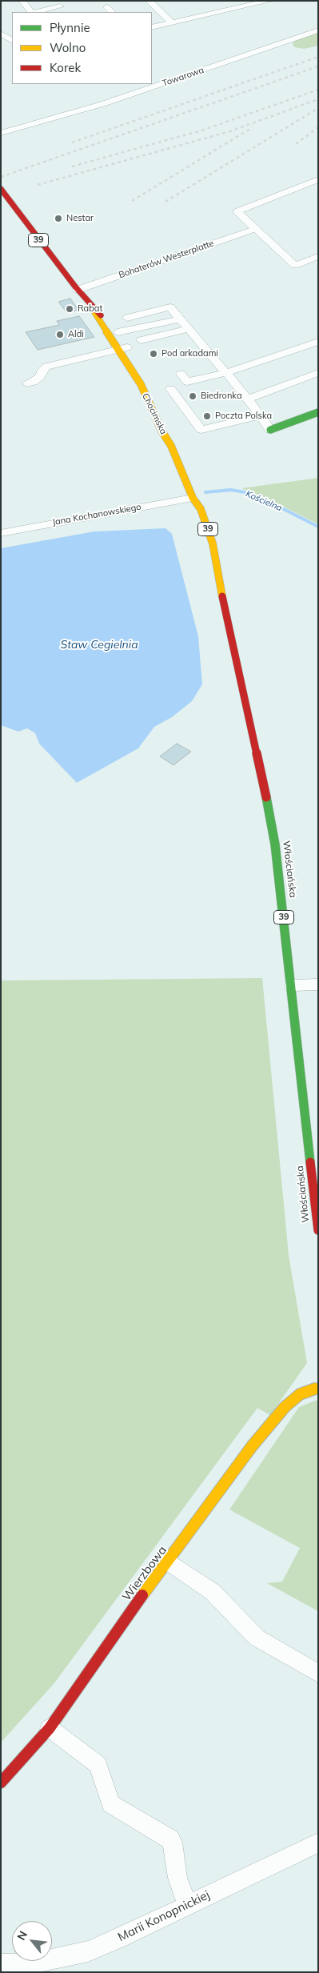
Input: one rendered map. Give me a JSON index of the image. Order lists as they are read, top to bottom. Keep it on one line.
{"streets":{"main road":["39","Chocimska","Włościańska","Wierzbowa"],"street":["Towarowa","Bohaterów Westerplatte","Jana Kochanowskiego","Marii Konopnickiej"]},"crossings":[["Bohaterów Westerplatte","Chocimska"],["Chocimska","Włościańska"],["Jana Kochanowskiego","Włościańska"]],"water":["Kościelna","Staw Cegielnia"],"places":["Nestar","Rabat","Aldi","Pod arkadami","Biedronka","Poczta Polska"],"legend":["Płynnie","Wolno","Korek"],"north":"top left"}
